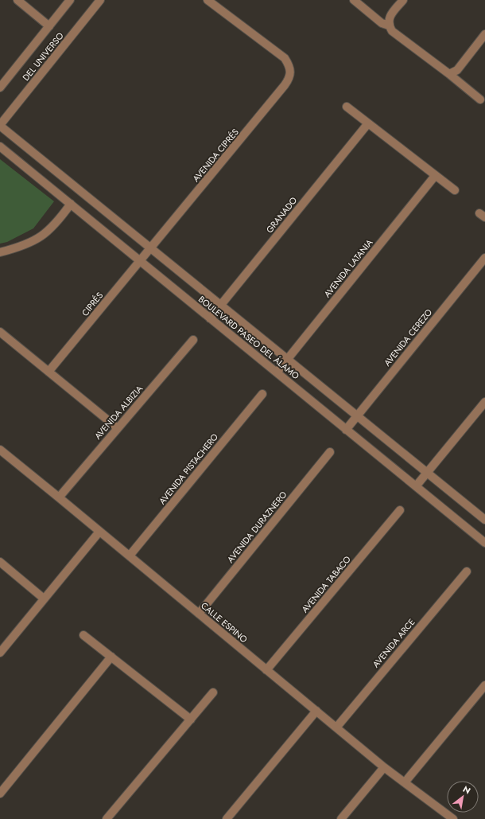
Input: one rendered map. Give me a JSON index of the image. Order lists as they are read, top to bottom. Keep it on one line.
{"streets":{"street":["DEL UNIVERSO","AVENIDA CIPRÉS","GRANADO","AVENIDA LATANIA","CIPRÉS","BOULEVARD PASEO DEL ÁLAMO","AVENIDA CEREZO","AVENIDA ALBIZIA","AVENIDA PISTACHERO","AVENIDA DURAZNERO","AVENIDA TABACO","CALLE ESPINO","AVENIDA ARCE"]},"crossings":[["DEL UNIVERSO","BOULEVARD PASEO DEL ÁLAMO"],["AVENIDA CIPRÉS","CIPRÉS"],["AVENIDA CIPRÉS","BOULEVARD PASEO DEL ÁLAMO"],["GRANADO","BOULEVARD PASEO DEL ÁLAMO"],["AVENIDA LATANIA","BOULEVARD PASEO DEL ÁLAMO"],["CIPRÉS","BOULEVARD PASEO DEL ÁLAMO"],["BOULEVARD PASEO DEL ÁLAMO","AVENIDA CEREZO"],["AVENIDA ALBIZIA","CALLE ESPINO"],["AVENIDA PISTACHERO","CALLE ESPINO"],["AVENIDA DURAZNERO","CALLE ESPINO"],["AVENIDA TABACO","CALLE ESPINO"],["CALLE ESPINO","AVENIDA ARCE"]],"north":"top right"}
